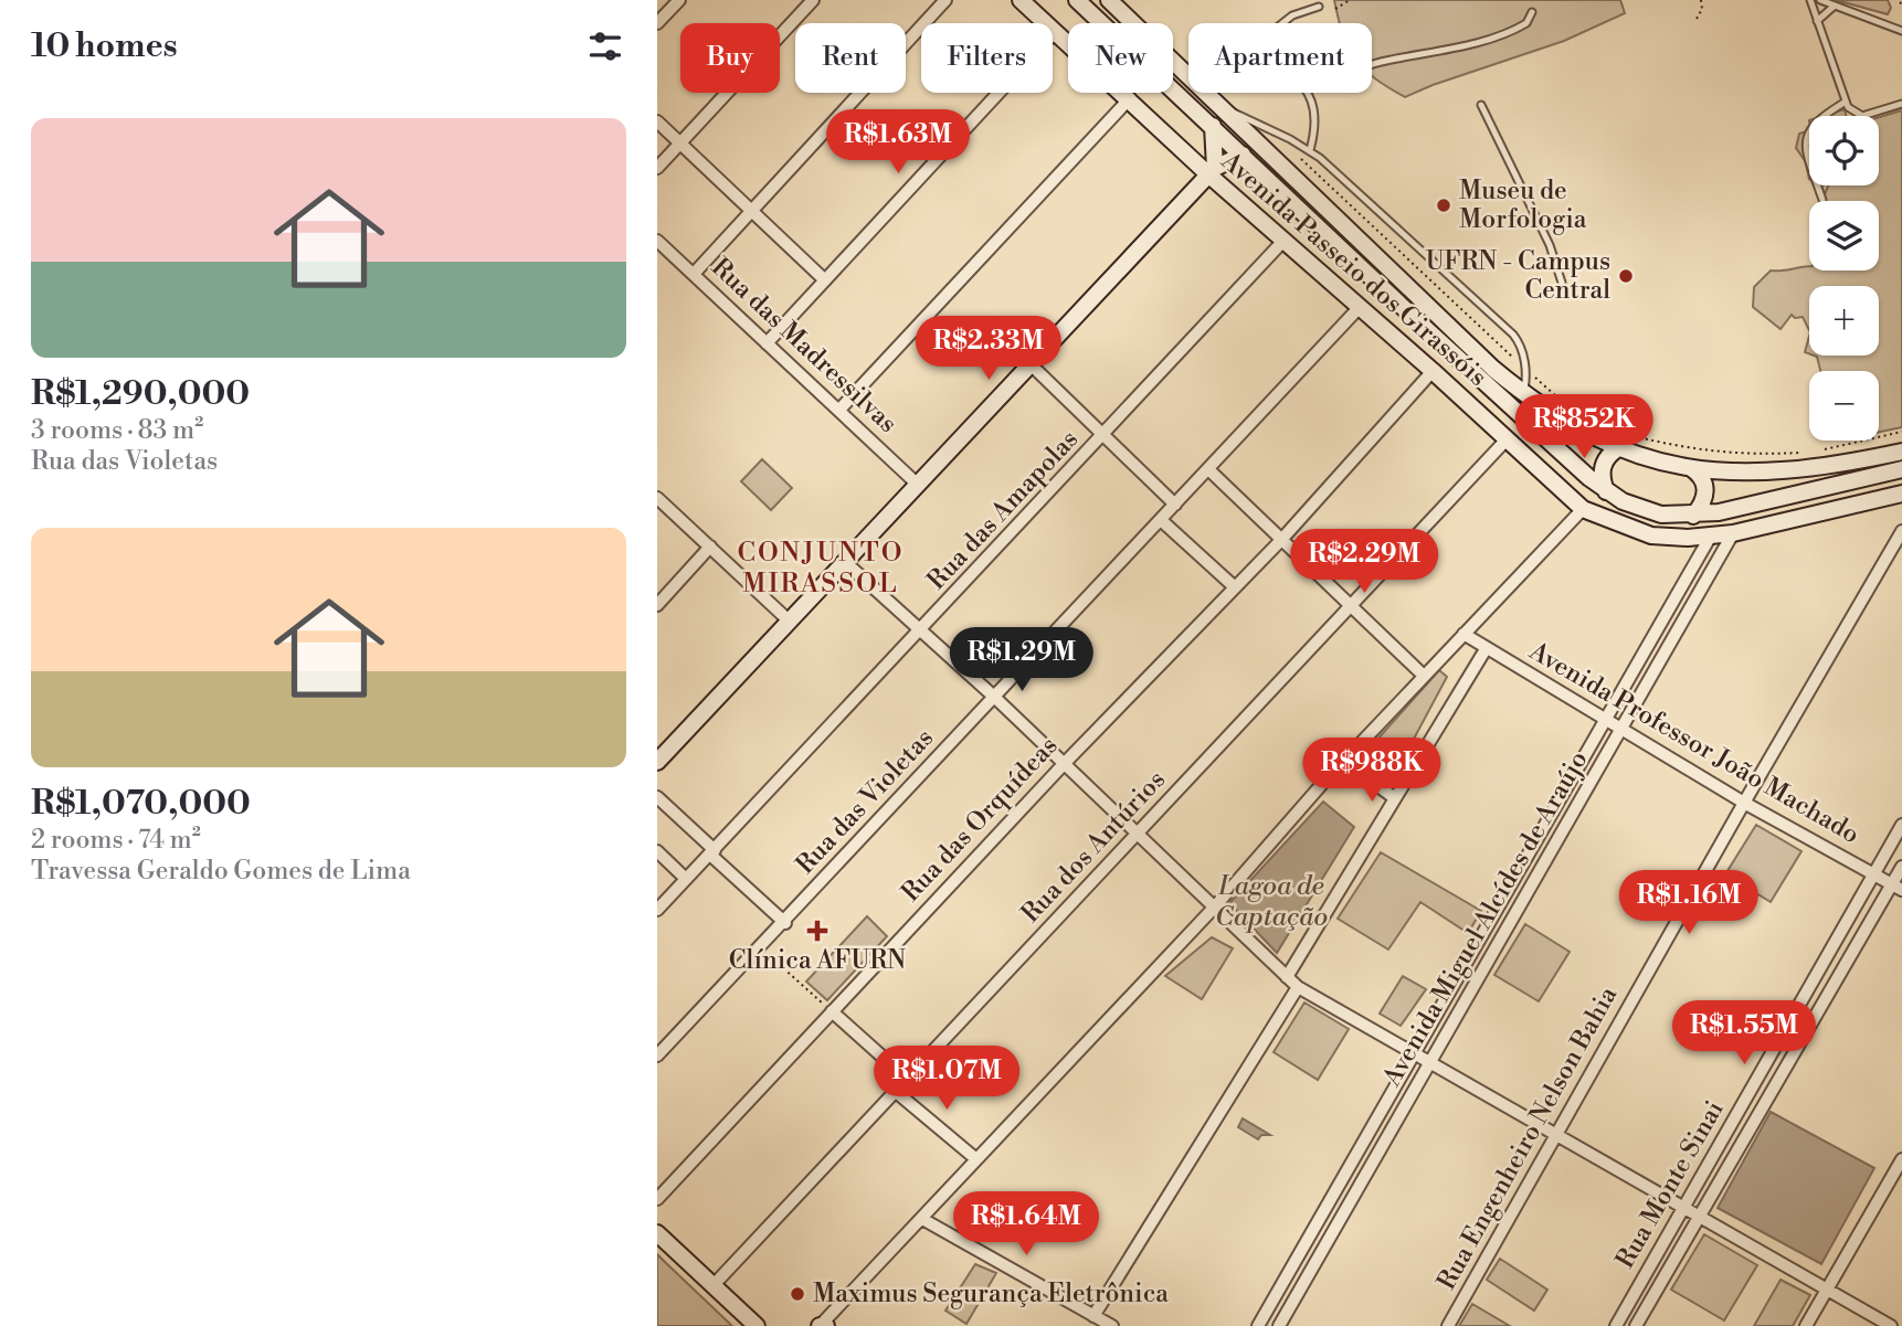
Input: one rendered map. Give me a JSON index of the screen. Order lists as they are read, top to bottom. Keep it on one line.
{"streets":{"main road":["Avenida Passeio dos Girassóis"],"street":["Rua das Madressilvas","Rua das Amapolas","Avenida Professor João Machado","Rua das Violetas","Rua das Orquídeas","Rua dos Antúrios","Avenida Miguel Alcídes de Araújo","Rua Engenheiro Nelson Bahia","Rua Monte Sinai"]},"crossings":[["Avenida Passeio dos Girassóis","Rua das Amapolas"],["Avenida Passeio dos Girassóis","Rua das Violetas"],["Avenida Passeio dos Girassóis","Rua das Orquídeas"],["Avenida Passeio dos Girassóis","Rua dos Antúrios"],["Avenida Passeio dos Girassóis","Avenida Miguel Alcídes de Araújo"],["Avenida Professor João Machado","Avenida Miguel Alcídes de Araújo"],["Avenida Professor João Machado","Rua Engenheiro Nelson Bahia"],["Avenida Professor João Machado","Rua Monte Sinai"]],"districts":["CONJUNTO MIRASSOL"],"water":["Lagoa de Captação"],"places":{"other":["Museu de Morfologia","UFRN - Campus Central","Maximus Segurança Eletrônica"],"health":["Clínica AFURN"]},"page":{"heading":"10 homes","chip":["Buy","Rent","Filters","New","Apartment"],"list":[{"name":"R$1,290,000","note":"3 rooms · 83 m² · Rua das Violetas"},{"name":"R$1,070,000","note":"2 rooms · 74 m² · Travessa Geraldo Gomes de Lima"}],"price":["R$1.63M","R$2.33M","R$852K","R$2.29M","R$1.29M","R$988K","R$1.16M","R$1.55M","R$1.07M","R$1.64M"],"map_buttons":["+","−"]}}
